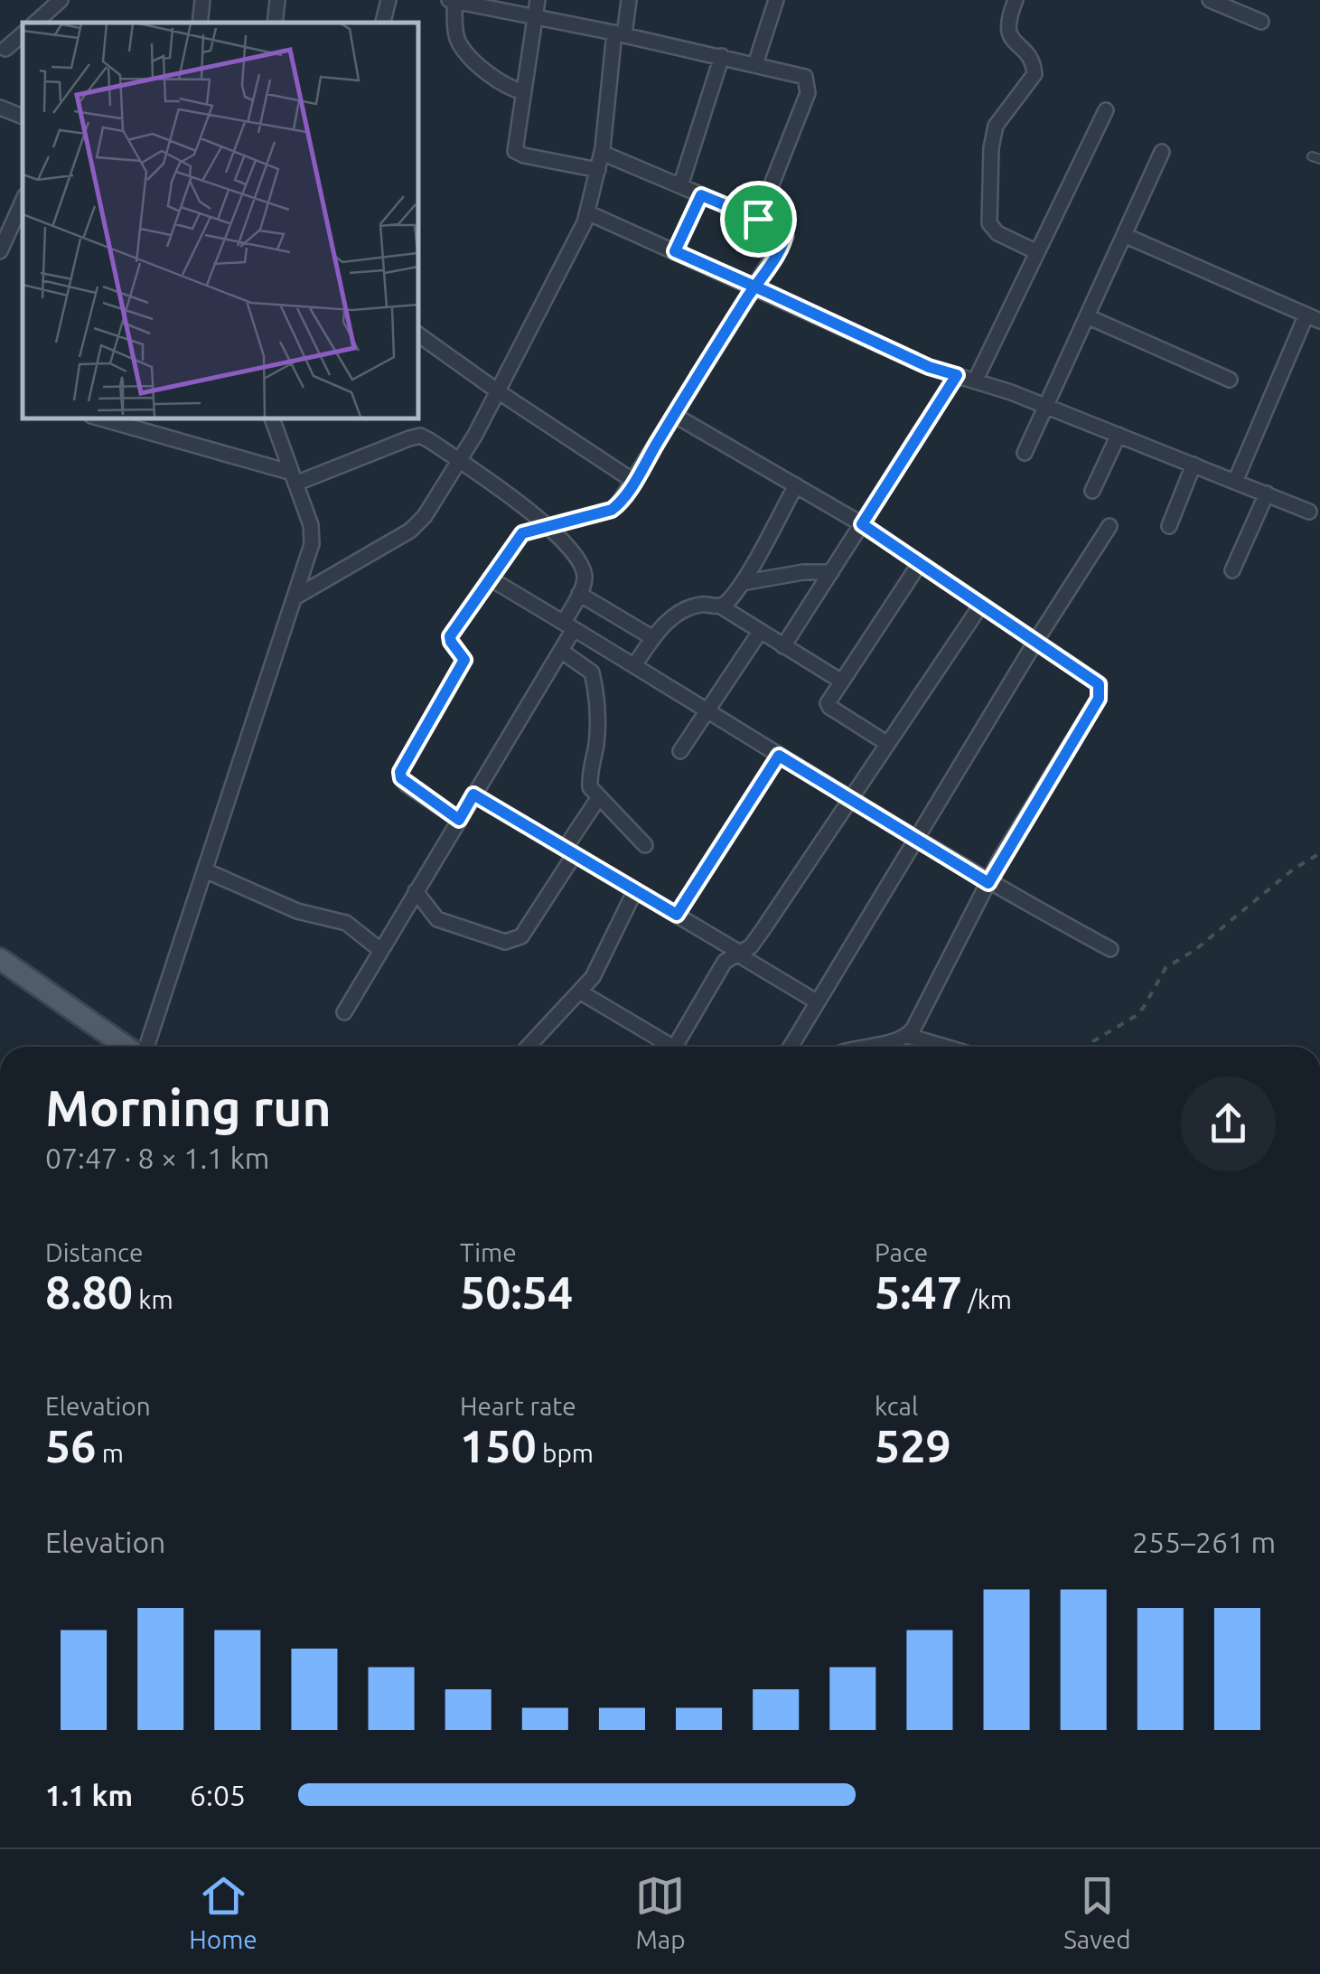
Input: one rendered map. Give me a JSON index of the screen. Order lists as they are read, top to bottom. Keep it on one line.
{"page":{"heading":["Morning run","07:47 · 8 × 1.1 km"],"stats":[["Distance","8.80 km"],["Time","50:54"],["Pace","5:47 /km"],["Elevation","56 m"],["Heart rate","150 bpm"],["kcal","529"]],"chart":["Elevation","255–261 m"],"list":[{"name":"1.1 km","note":"6:05"}],"tabs":["Home","Map","Saved"]}}
